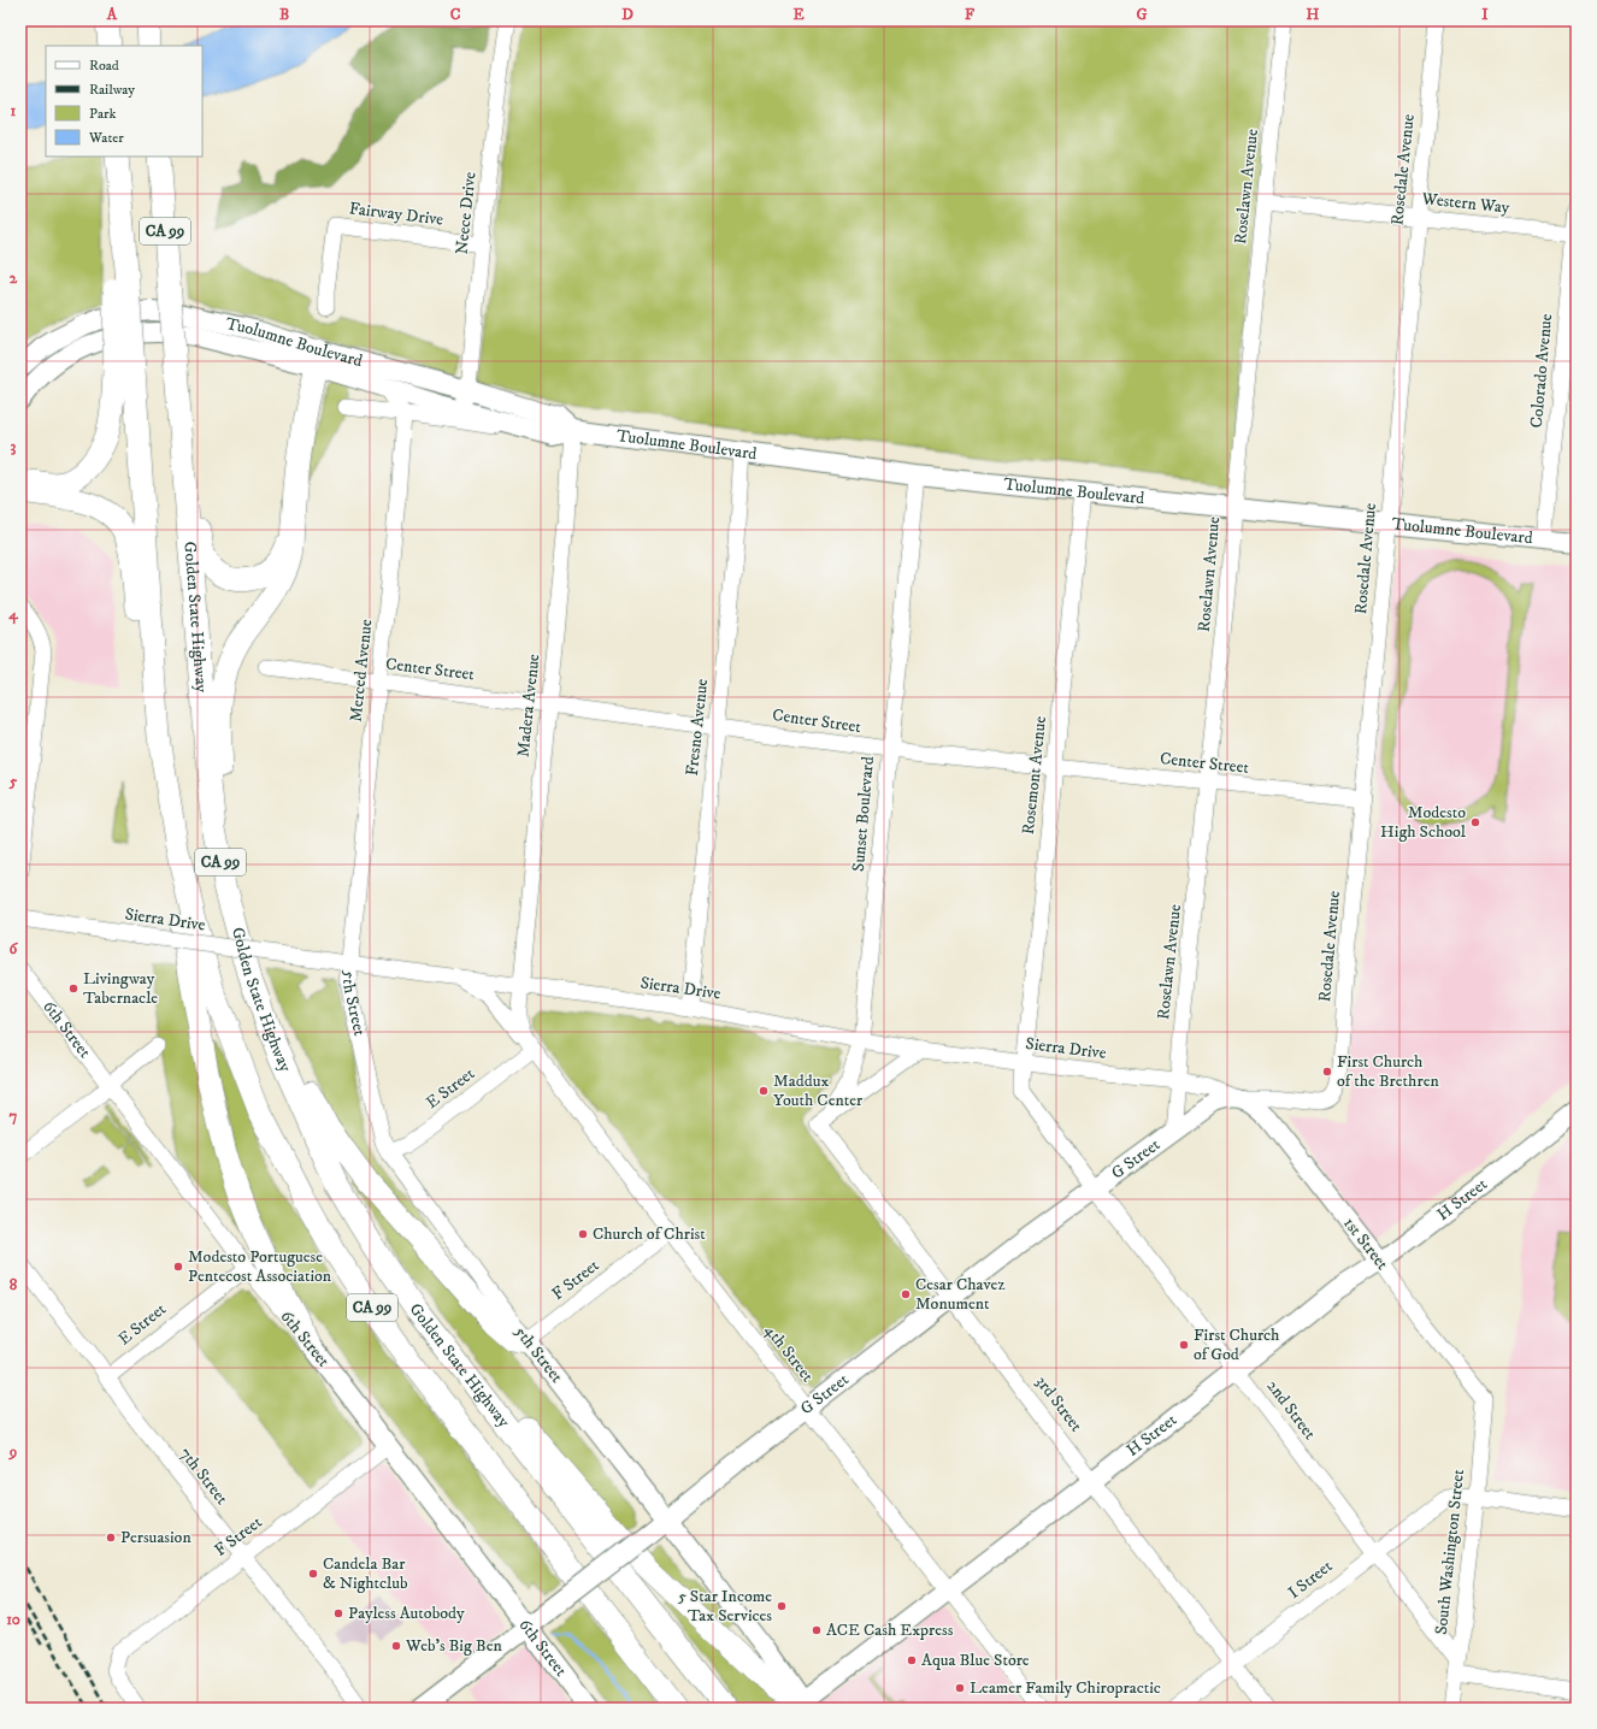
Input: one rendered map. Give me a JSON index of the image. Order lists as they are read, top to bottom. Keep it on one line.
{"streets":{"highway":["CA 99","Golden State Highway"],"main road":["Tuolumne Boulevard","5th Street","6th Street","G Street","H Street","1st Street"],"street":["Rosedale Avenue","Roselawn Avenue","Western Way","Neece Drive","Fairway Drive","Colorado Avenue","Center Street","Merced Avenue","Madera Avenue","Fresno Avenue","Rosemont Avenue","Sunset Boulevard","Sierra Drive","E Street","F Street","4th Street","3rd Street","2nd Street","7th Street","South Washington Street","I Street"]},"crossings":[["Rosedale Avenue","Western Way"],["Rosedale Avenue","Tuolumne Boulevard"],["Rosedale Avenue","Center Street"],["Rosedale Avenue","Sierra Drive"],["Roselawn Avenue","Western Way"],["Roselawn Avenue","Tuolumne Boulevard"],["Roselawn Avenue","Center Street"],["Roselawn Avenue","Sierra Drive"],["Roselawn Avenue","G Street"],["Western Way","Colorado Avenue"],["Neece Drive","Fairway Drive"],["Neece Drive","Tuolumne Boulevard"],["Tuolumne Boulevard","Colorado Avenue"],["Tuolumne Boulevard","Merced Avenue"],["Tuolumne Boulevard","Madera Avenue"],["Tuolumne Boulevard","Fresno Avenue"],["Tuolumne Boulevard","Rosemont Avenue"],["Tuolumne Boulevard","Sunset Boulevard"],["Center Street","Merced Avenue"],["Center Street","Madera Avenue"],["Center Street","Fresno Avenue"],["Center Street","Rosemont Avenue"],["Center Street","Sunset Boulevard"],["Merced Avenue","Sierra Drive"],["Merced Avenue","5th Street"],["Madera Avenue","Sierra Drive"],["Madera Avenue","4th Street"],["Fresno Avenue","Sierra Drive"],["Rosemont Avenue","Sierra Drive"],["Rosemont Avenue","2nd Street"],["Sunset Boulevard","Sierra Drive"],["Sierra Drive","5th Street"],["Sierra Drive","G Street"],["Sierra Drive","1st Street"],["Sierra Drive","4th Street"],["Sierra Drive","2nd Street"],["5th Street","E Street"],["5th Street","G Street"],["5th Street","H Street"],["5th Street","F Street"],["6th Street","E Street"],["6th Street","G Street"],["6th Street","F Street"],["E Street","4th Street"],["E Street","7th Street"],["G Street","1st Street"],["G Street","4th Street"],["G Street","3rd Street"],["G Street","2nd Street"],["H Street","1st Street"],["H Street","4th Street"],["H Street","3rd Street"],["H Street","2nd Street"],["1st Street","South Washington Street"],["F Street","4th Street"],["F Street","7th Street"],["3rd Street","I Street"],["2nd Street","South Washington Street"],["2nd Street","I Street"],["South Washington Street","I Street"]],"places":["Modesto High School","Livingway Tabernacle","First Church of the Brethren","Maddux Youth Center","Church of Christ","Modesto Portuguese Pentecost Association","Cesar Chavez Monument","First Church of God","Persuasion","Candela Bar & Nightclub","5 Star Income Tax Services","Payless Autobody","ACE Cash Express","Web's Big Ben","Aqua Blue Store","Leamer Family Chiropractic"],"legend":["Road","Railway","Park","Water"],"grid":{"columns":["A","B","C","D","E","F","G","H","I"],"rows":["1","2","3","4","5","6","7","8","9","10"]}}
